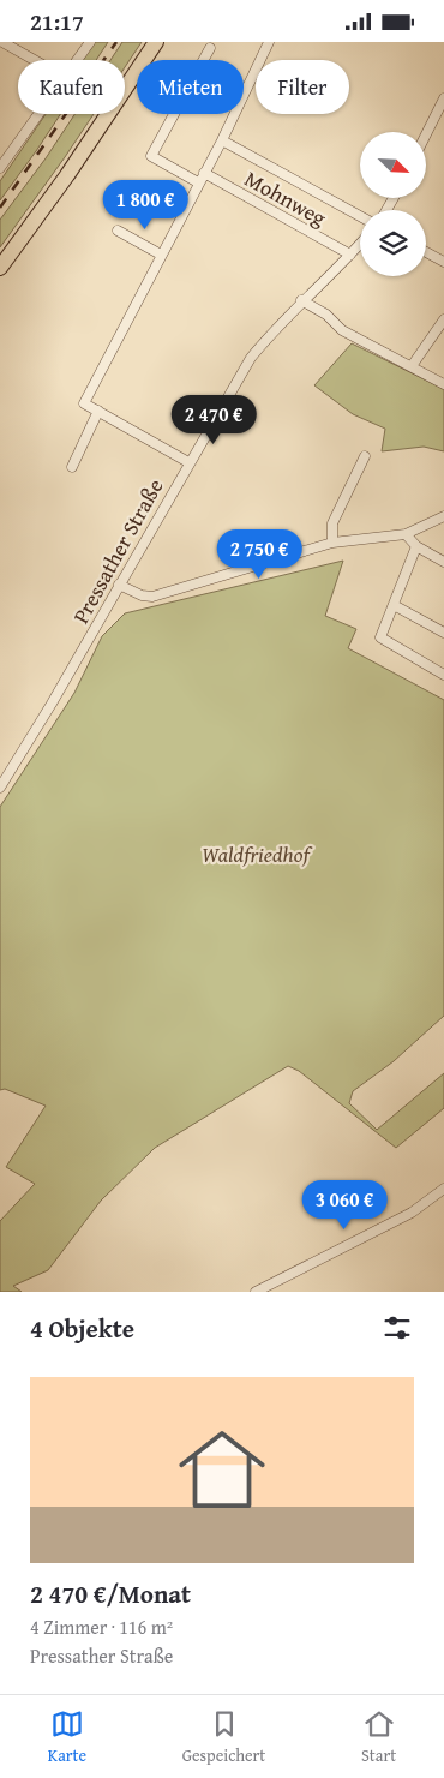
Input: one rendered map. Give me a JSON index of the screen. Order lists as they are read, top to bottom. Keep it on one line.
{"streets":{"street":["Mohnweg","Pressather Straße"]},"crossings":[["Mohnweg","Pressather Straße"]],"parks":["Waldfriedhof"],"north":"bottom right","page":{"status":"21:17","chip":["Kaufen","Mieten","Filter"],"price":["1 800 €","2 470 €","2 750 €","3 060 €"],"heading":"4 Objekte","list":[{"name":"2 470 €/Monat","note":"4 Zimmer · 116 m² · Pressather Straße"}],"tabs":["Karte","Gespeichert","Start"]}}
